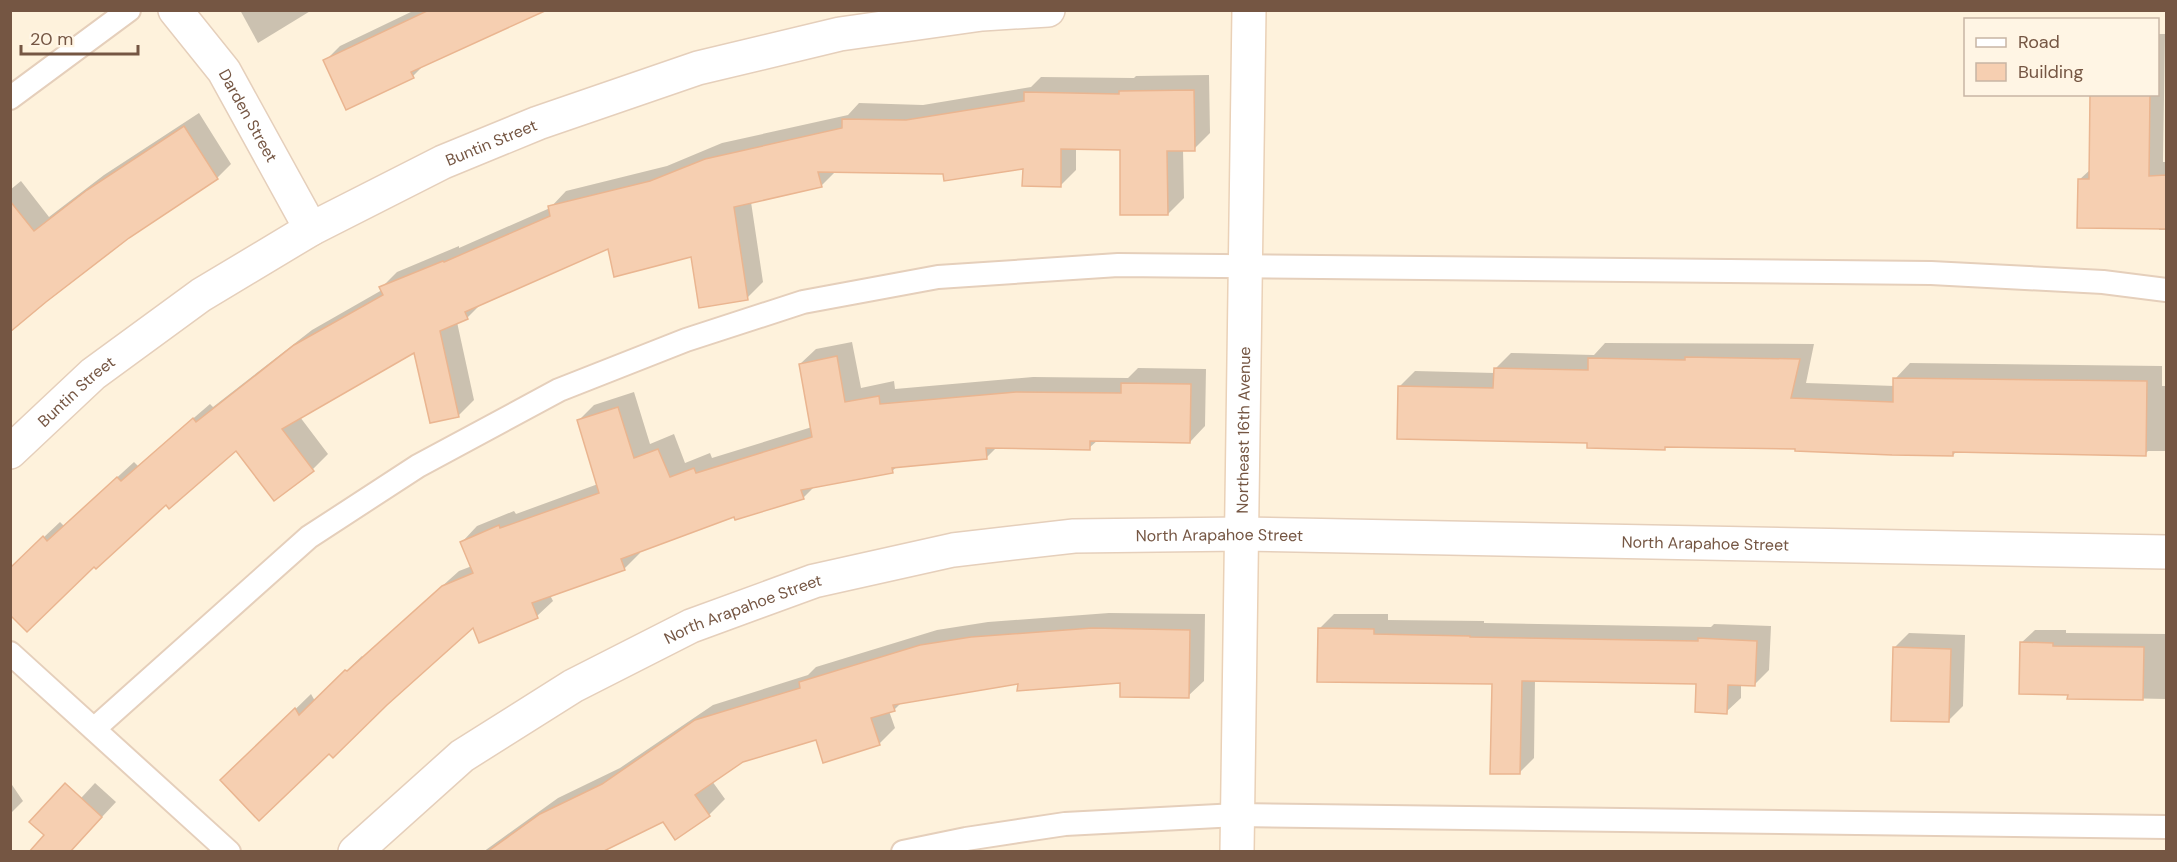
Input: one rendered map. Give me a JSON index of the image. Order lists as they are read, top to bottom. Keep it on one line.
{"streets":{"street":["Darden Street","Buntin Street","Northeast 16th Avenue","North Arapahoe Street"]},"crossings":[["Darden Street","Buntin Street"],["Northeast 16th Avenue","North Arapahoe Street"]],"legend":["Road","Building"],"scale_bar":"20 m"}
